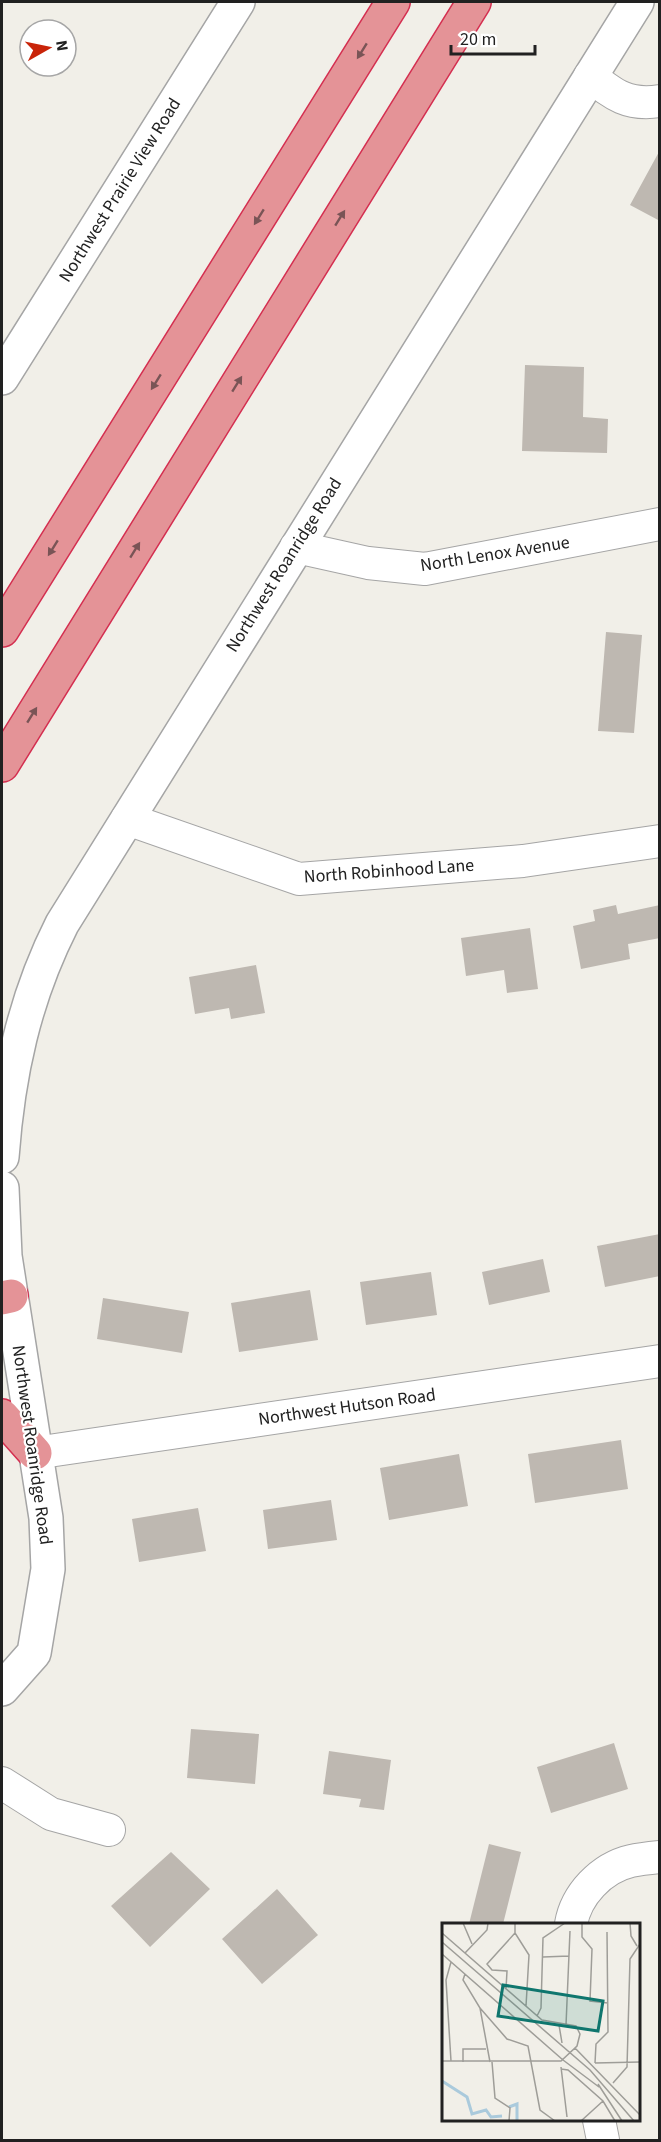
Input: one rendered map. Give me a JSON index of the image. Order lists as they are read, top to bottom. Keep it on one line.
{"streets":{"street":["Northwest Prairie View Road","North Lenox Avenue","Northwest Roanridge Road","North Robinhood Lane","Northwest Hutson Road"]},"crossings":[["North Lenox Avenue","Northwest Roanridge Road"],["Northwest Roanridge Road","North Robinhood Lane"],["Northwest Roanridge Road","Northwest Hutson Road"]],"scale_bar":"20 m","north":"right"}
